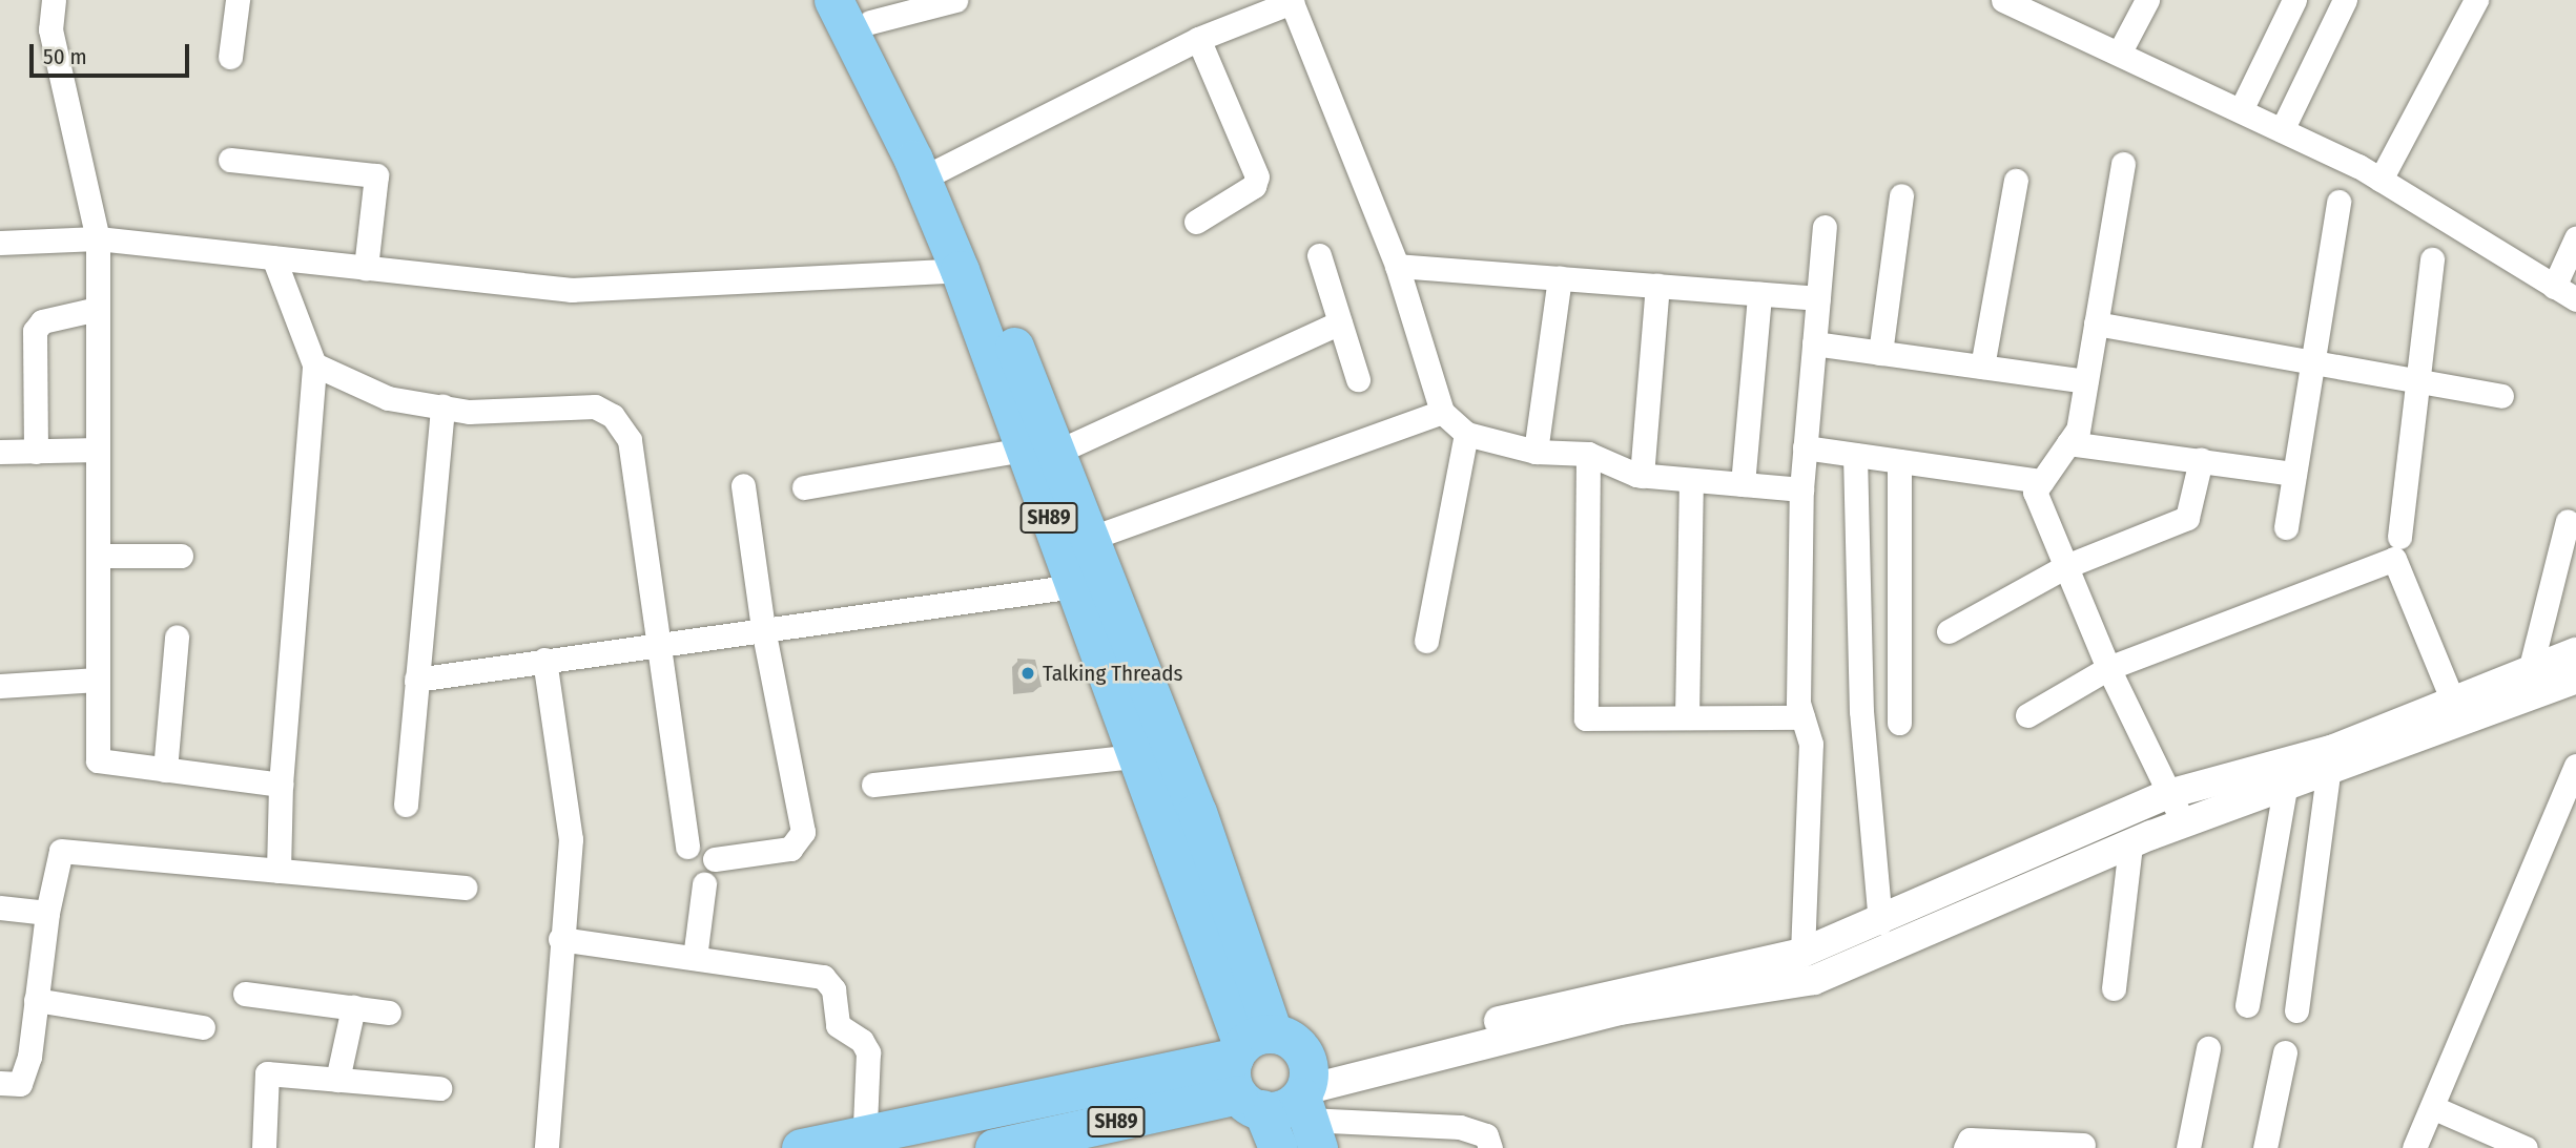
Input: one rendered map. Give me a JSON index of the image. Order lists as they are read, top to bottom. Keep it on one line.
{"streets":{"main road":["SH89"]},"places":["Talking Threads"],"scale_bar":"50 m"}
